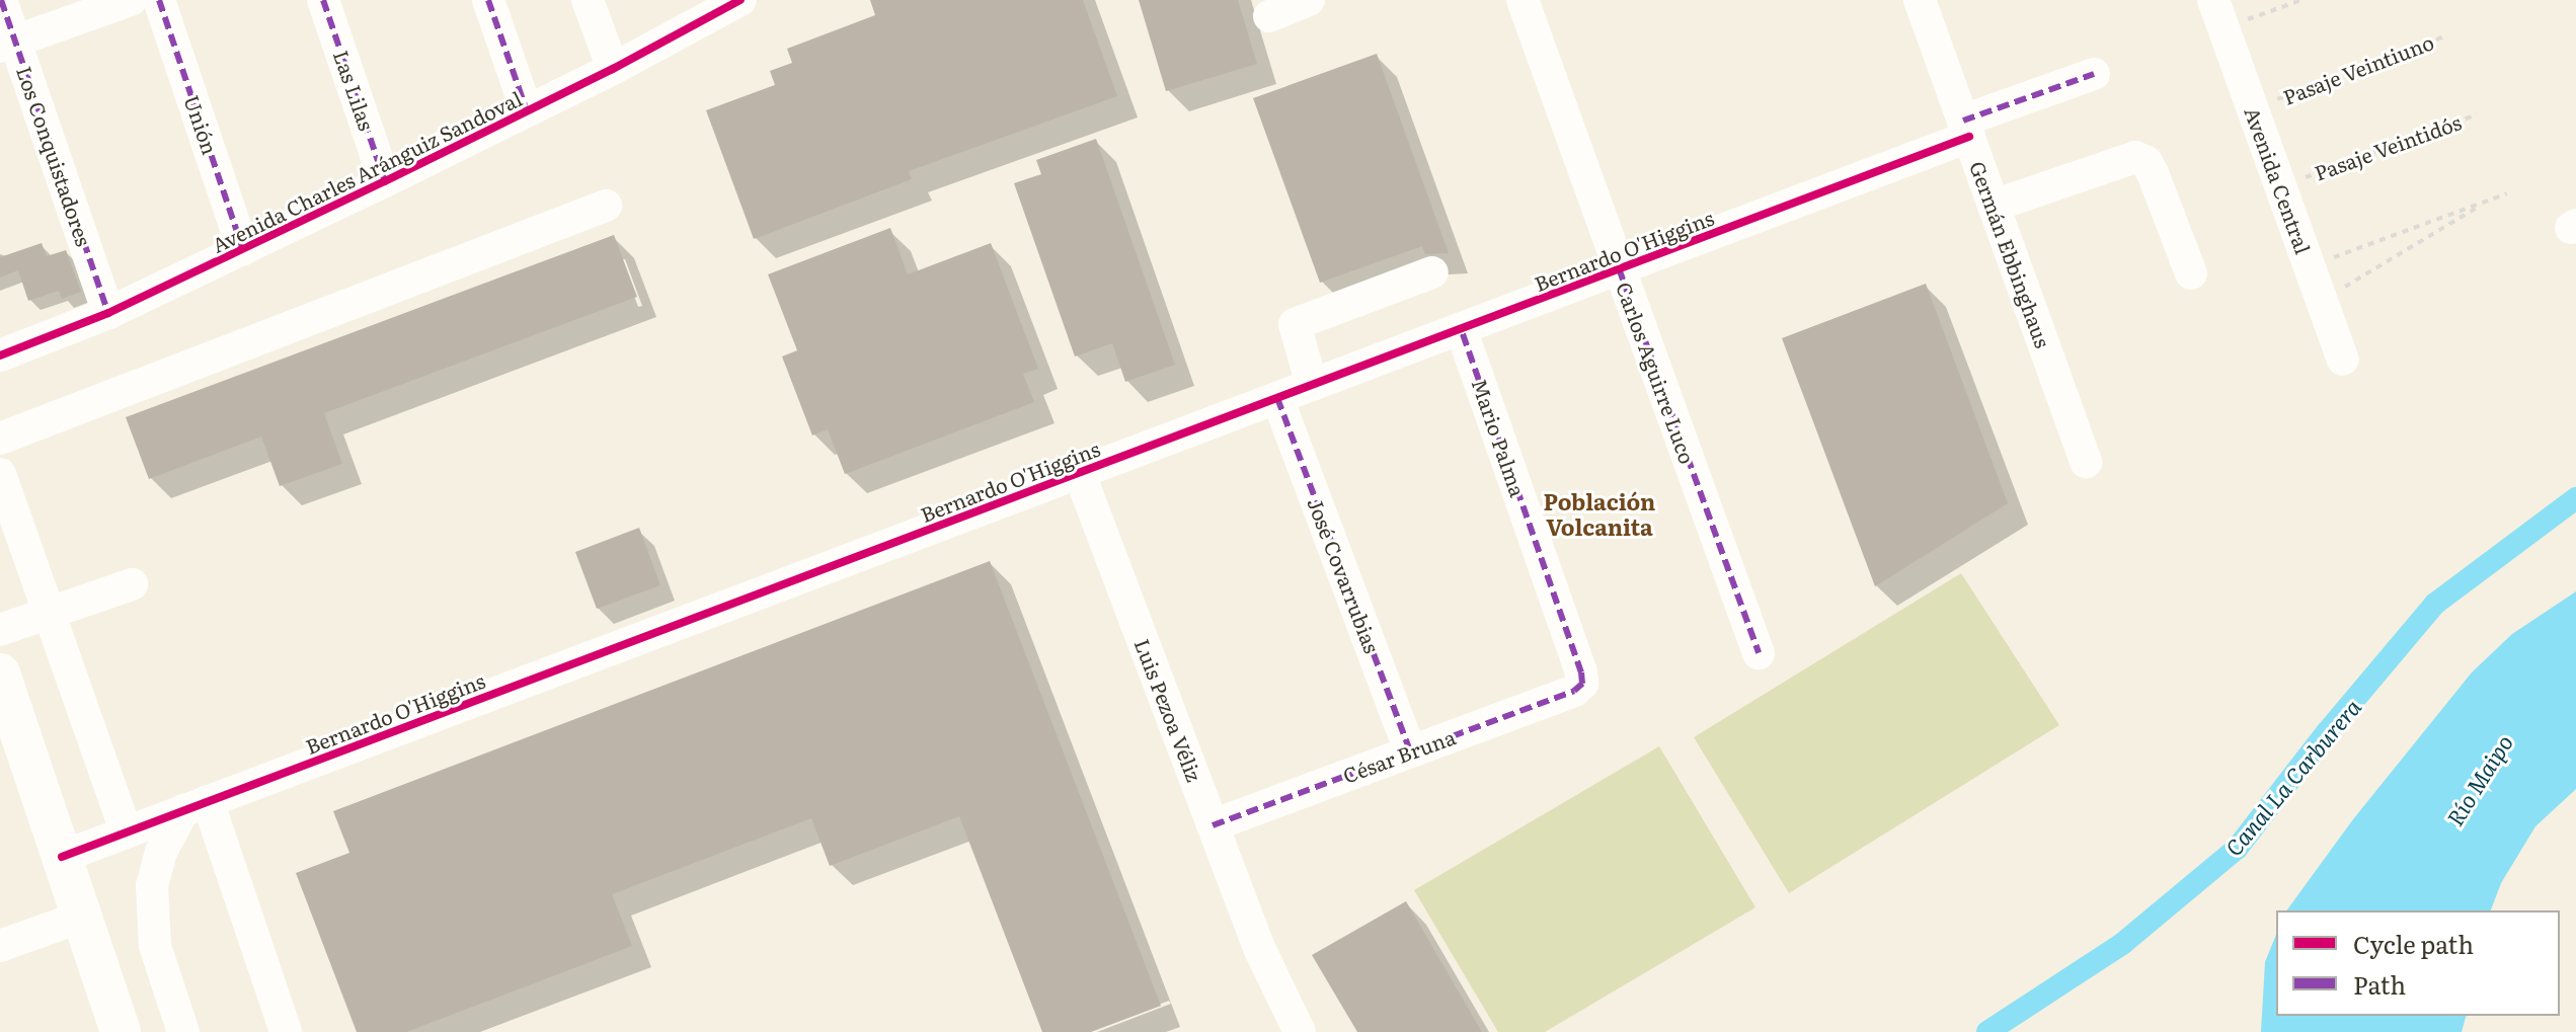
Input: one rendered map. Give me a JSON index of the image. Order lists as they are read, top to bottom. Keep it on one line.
{"streets":{"street":["Las Lilas","Unión","Los Conquistadores","Avenida Charles Aránguiz Sandoval","Avenida Central","Bernardo O'Higgins","Germán Ebbinghaus","Carlos Aguirre Luco","Mario Palma","José Covarrubias","Luis Pezoa Véliz","César Bruna"],"path":["Pasaje Veintiuno","Pasaje Veintidós"]},"crossings":[["Las Lilas","Avenida Charles Aránguiz Sandoval"],["Unión","Avenida Charles Aránguiz Sandoval"],["Los Conquistadores","Avenida Charles Aránguiz Sandoval"],["Bernardo O'Higgins","Germán Ebbinghaus"],["Bernardo O'Higgins","Carlos Aguirre Luco"],["Bernardo O'Higgins","Mario Palma"],["Bernardo O'Higgins","José Covarrubias"],["Bernardo O'Higgins","Luis Pezoa Véliz"],["Mario Palma","César Bruna"],["José Covarrubias","César Bruna"],["Luis Pezoa Véliz","César Bruna"]],"districts":["Población Volcanita"],"water":["Canal La Carburera","Río Maipo"],"legend":["Cycle path","Path"]}
